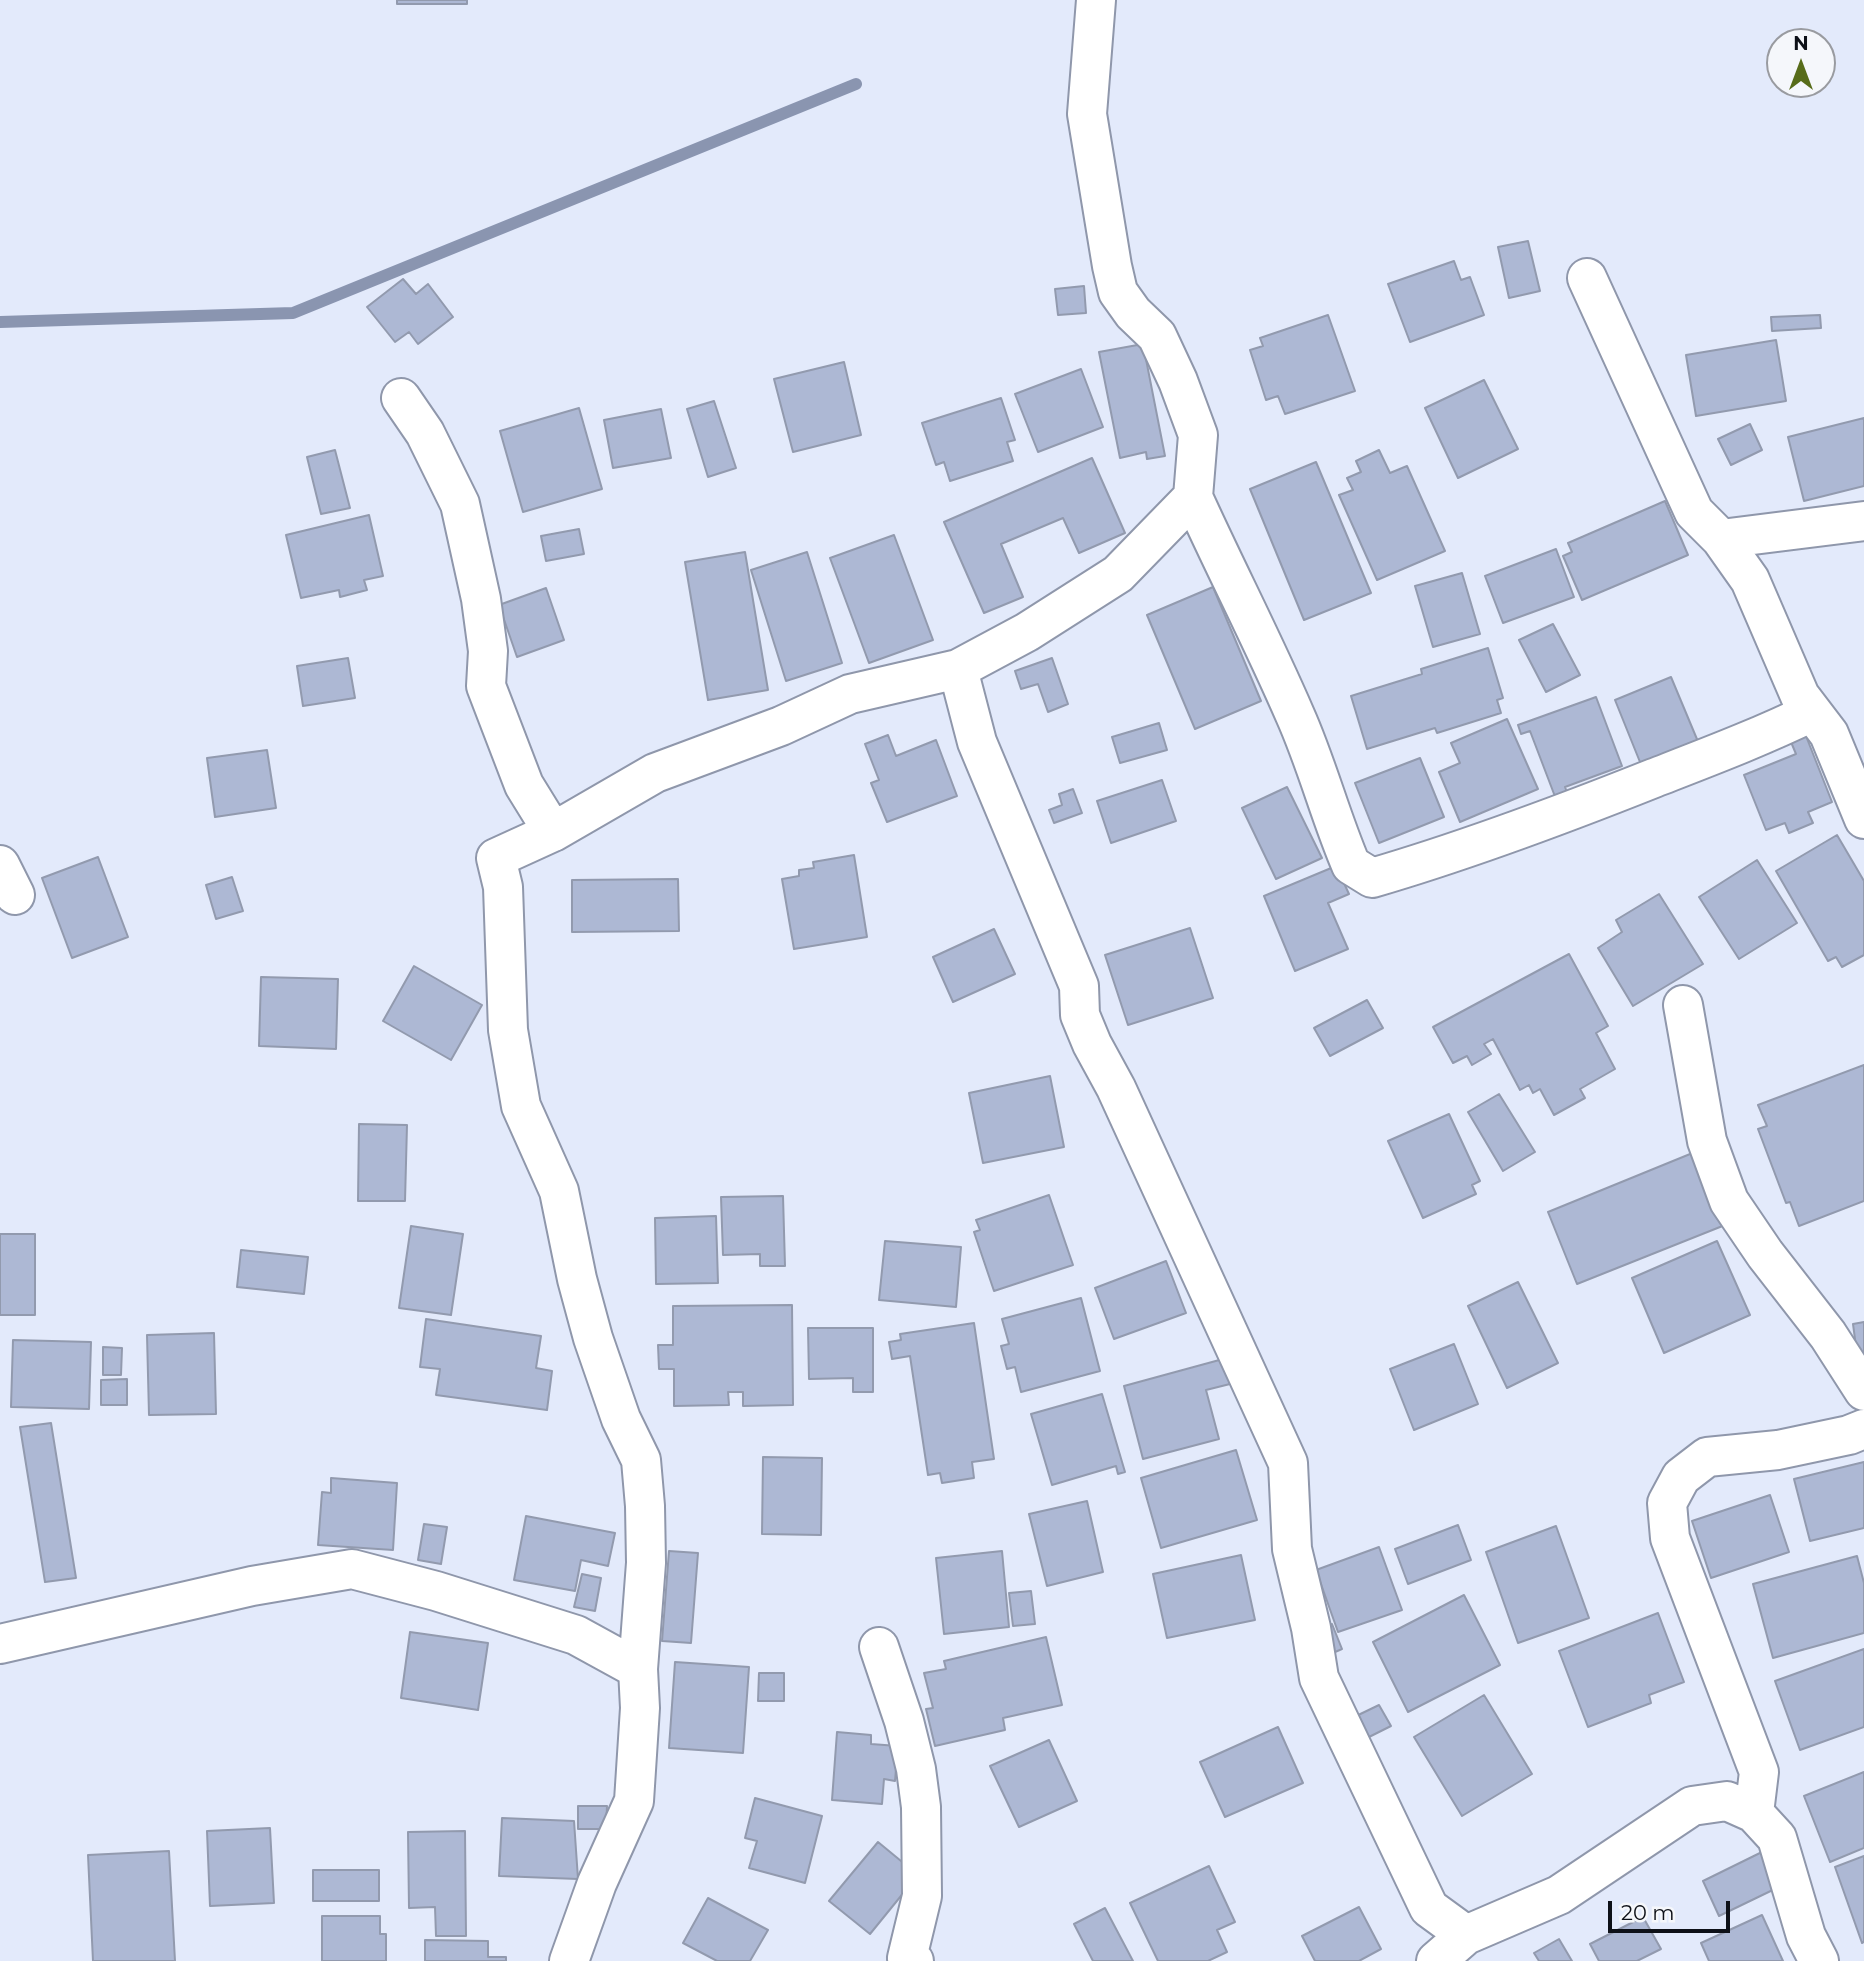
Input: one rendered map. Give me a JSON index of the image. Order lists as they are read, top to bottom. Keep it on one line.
{"scale_bar":"20 m","north":"top"}
